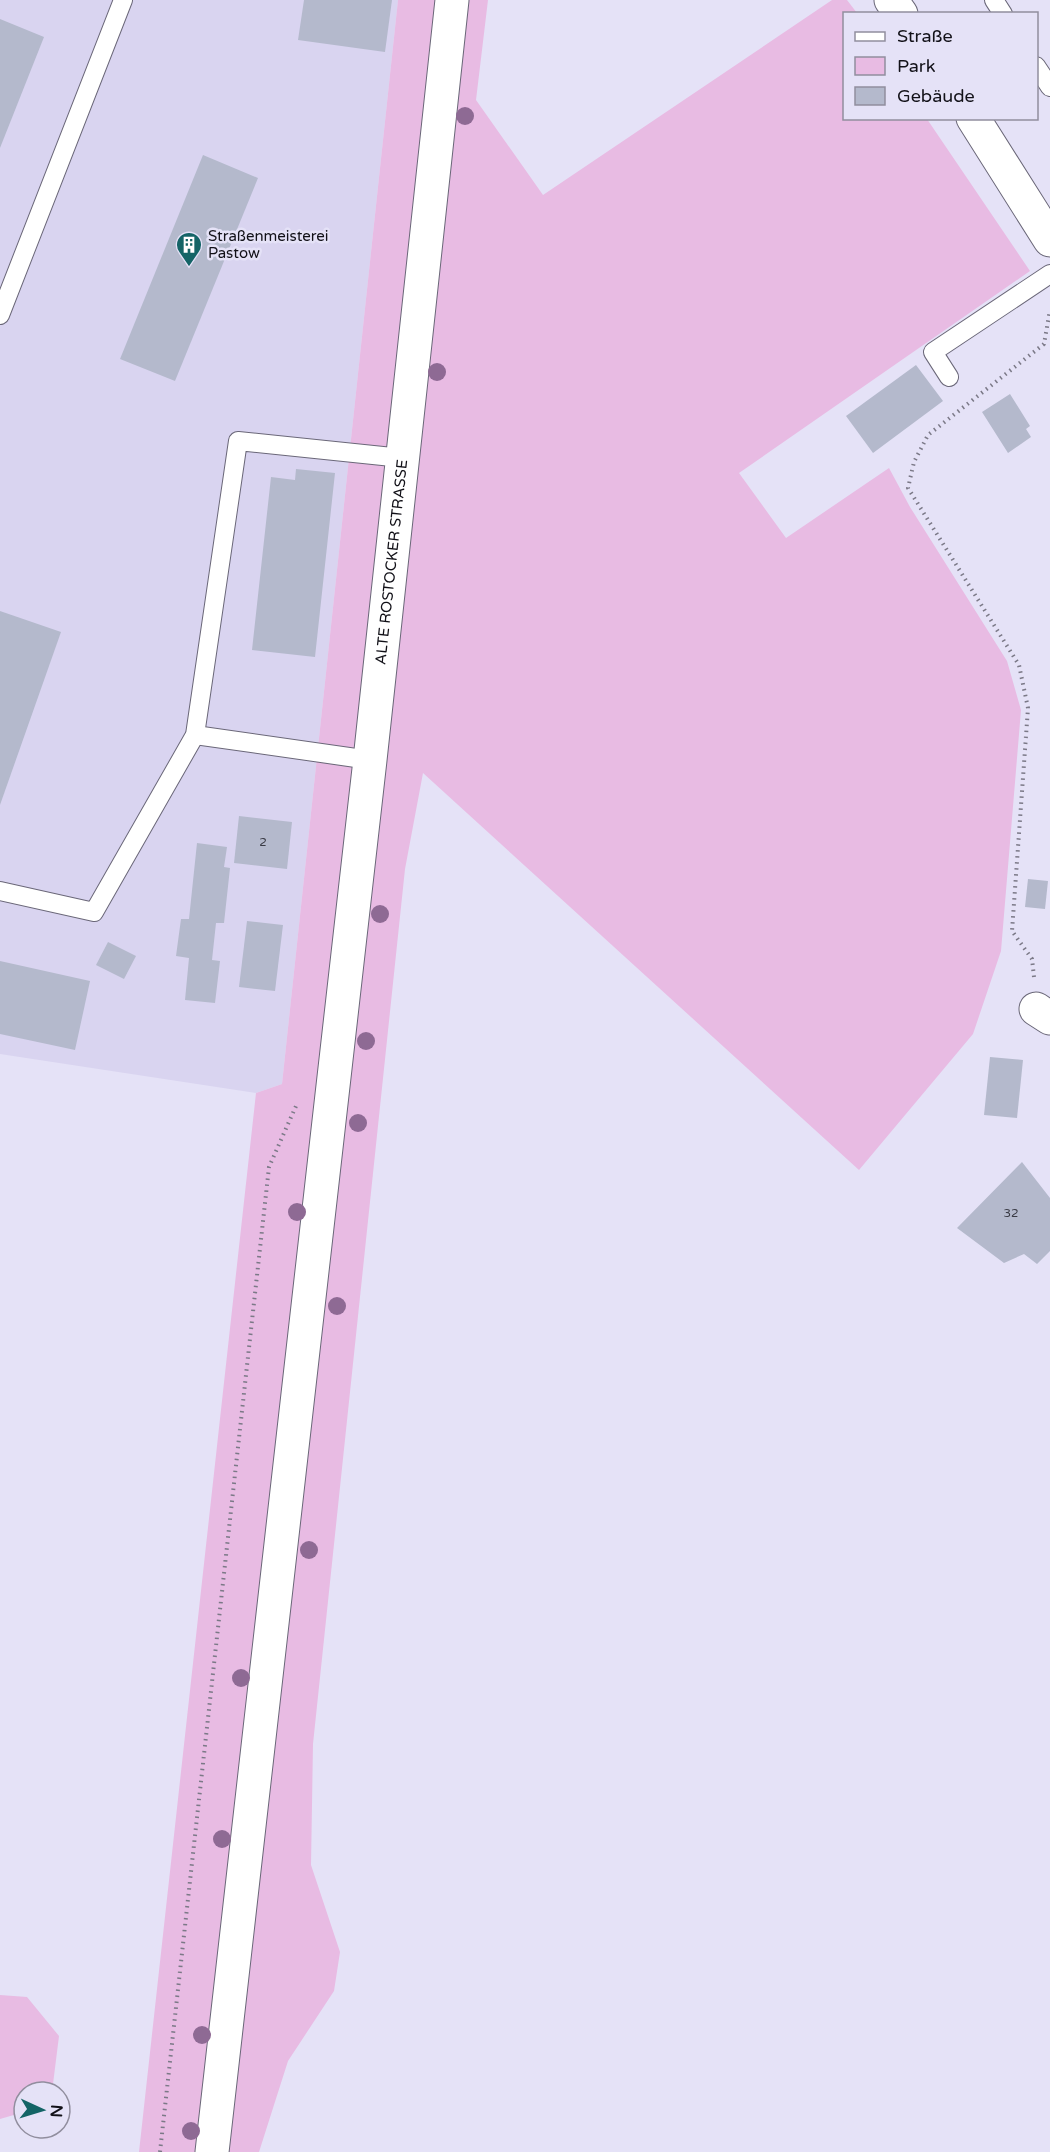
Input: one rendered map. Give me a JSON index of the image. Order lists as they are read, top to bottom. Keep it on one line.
{"streets":{"main road":["ALTE ROSTOCKER STRASSE"]},"places":{"building":["Straßenmeisterei Pastow"]},"house_numbers":["2","32"],"legend":["Straße","Park","Gebäude"],"north":"right"}
